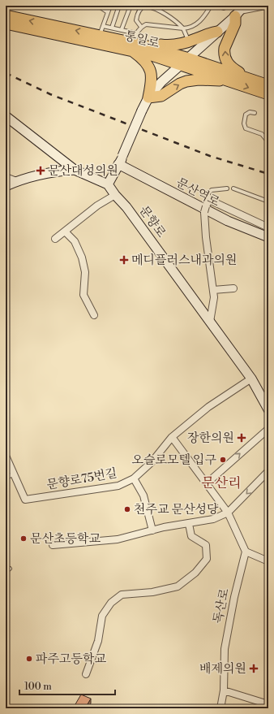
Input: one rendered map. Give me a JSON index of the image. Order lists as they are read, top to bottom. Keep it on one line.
{"streets":{"main road":["통일로","문산역로","문향로"],"street":["문향로75번길","독산로"]},"crossings":[["문향로","문향로75번길"]],"districts":["문산리"],"places":{"health":["문산대성의원","메디플러스내과의원","장한의원","배제의원"],"other":["오슬로모텔 입구","천주교 문산성당","문산초등학교","파주고등학교"]},"scale_bar":"100 m"}
